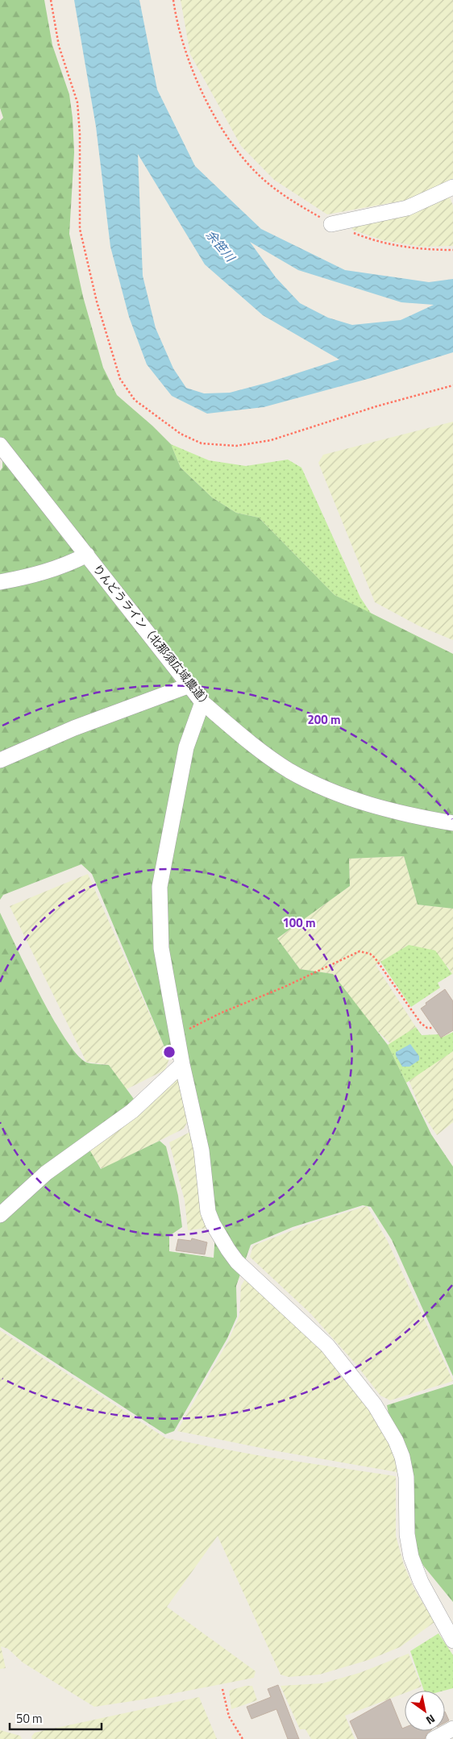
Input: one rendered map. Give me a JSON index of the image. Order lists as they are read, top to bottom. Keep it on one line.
{"streets":{"street":["りんどうライン（北那須広域農道）"]},"water":["余笹川"],"scale_bar":"50 m","north":"bottom right","rings":["200 m","100 m"]}
